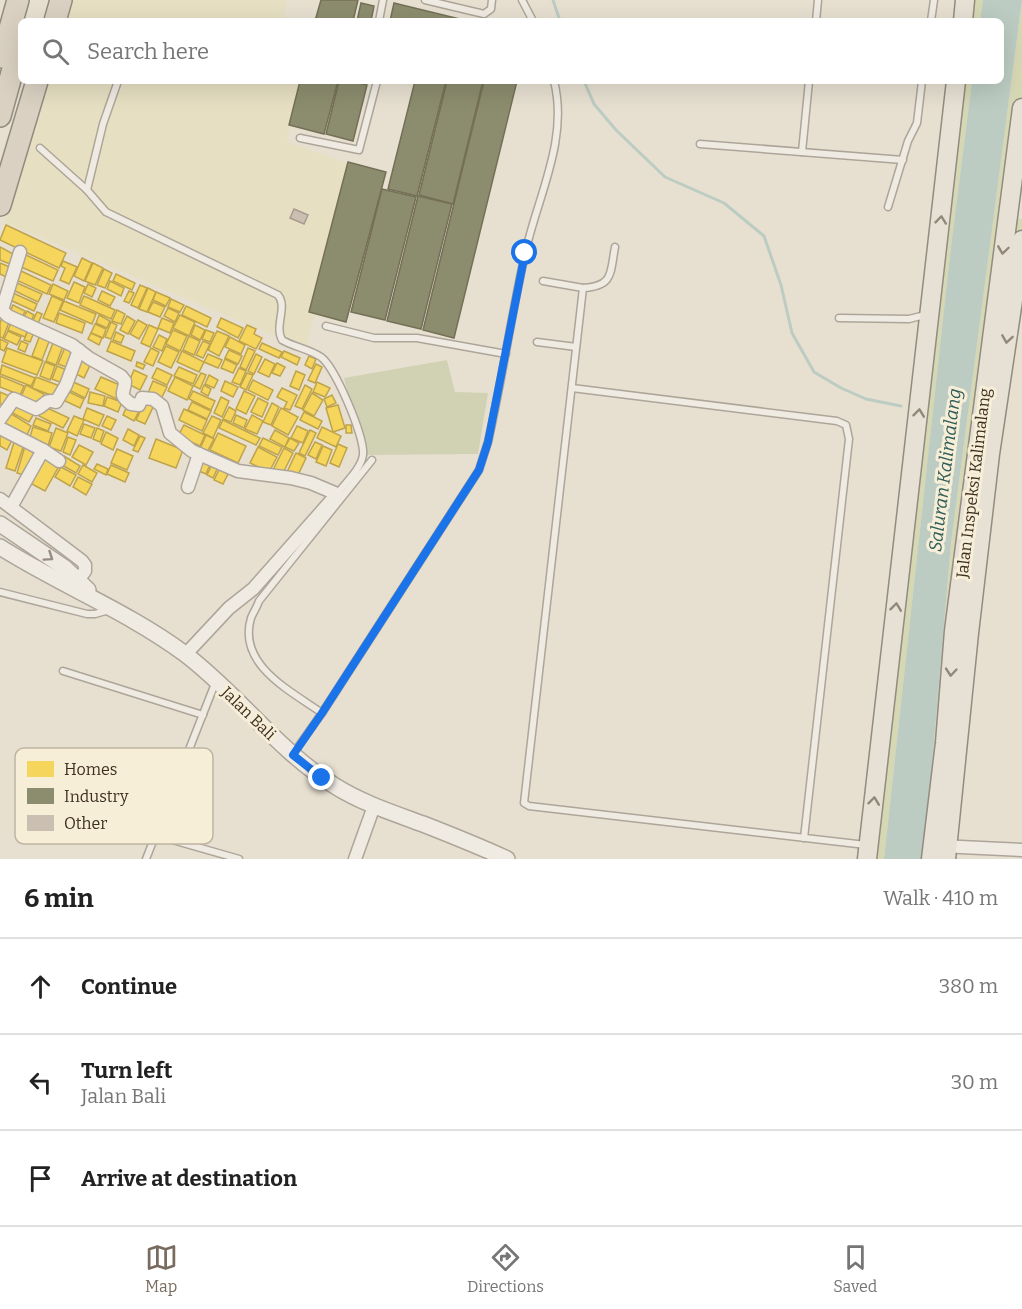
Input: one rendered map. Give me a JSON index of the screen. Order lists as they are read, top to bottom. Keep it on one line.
{"streets":{"main road":["Jalan Inspeksi Kalimalang"],"street":["Jalan Bali"]},"water":["Saluran Kalimalang"],"legend":["Homes","Industry","Other"],"page":{"search":"Search here","heading":["6 min","Walk · 410 m"],"list":[["Continue","380 m"],["Turn left","Jalan Bali","30 m"],"Arrive at destination"],"nav":["Map","Directions","Saved"]}}
